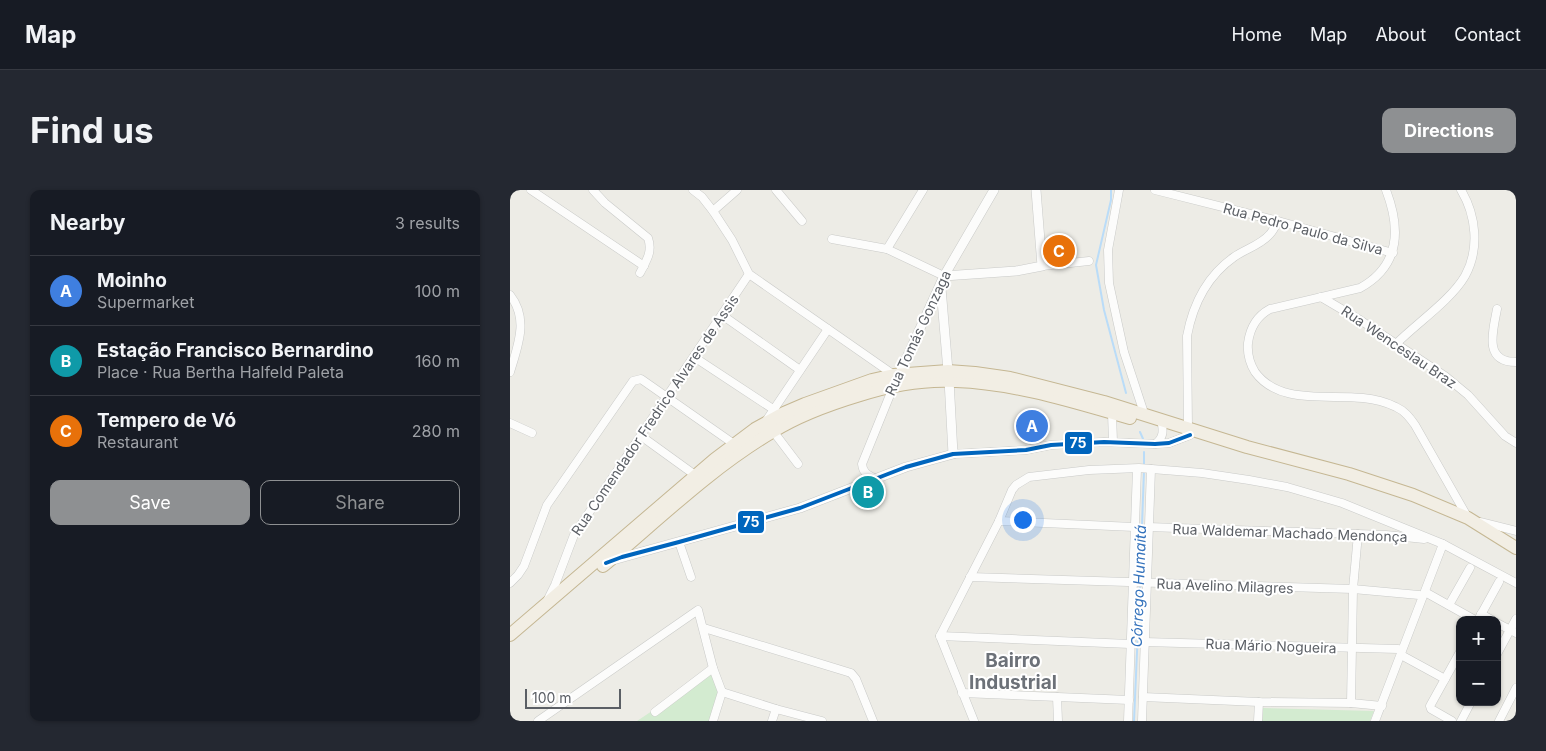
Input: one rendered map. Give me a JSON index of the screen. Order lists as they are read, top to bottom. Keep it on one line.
{"streets":{"street":["Rua Pedro Paulo da Silva","Rua Tomás Gonzaga","Rua Wenceslau Braz","Rua Comendador Fredrico Alvares de Assis","Rua Waldemar Machado Mendonça","Rua Avelino Milagres","Rua Mário Nogueira"]},"districts":["Bairro Industrial"],"water":["Córrego Humaitá"],"lines":["transit line 75"],"scale_bar":"100 m","page":{"header":"Map","nav":["Home","Map","About","Contact"],"buttons":["Directions",["Save","Share"]],"title":"Find us","heading":["Nearby","3 results"],"pins":["C","A","B"],"list":[{"mark":"A","name":"Moinho","note":"Supermarket","value":"100 m"},{"mark":"B","name":"Estação Francisco Bernardino","note":"Place · Rua Bertha Halfeld Paleta","value":"160 m"},{"mark":"C","name":"Tempero de Vó","note":"Restaurant","value":"280 m"}],"map_buttons":["+","−"],"scale":"100 m"}}
